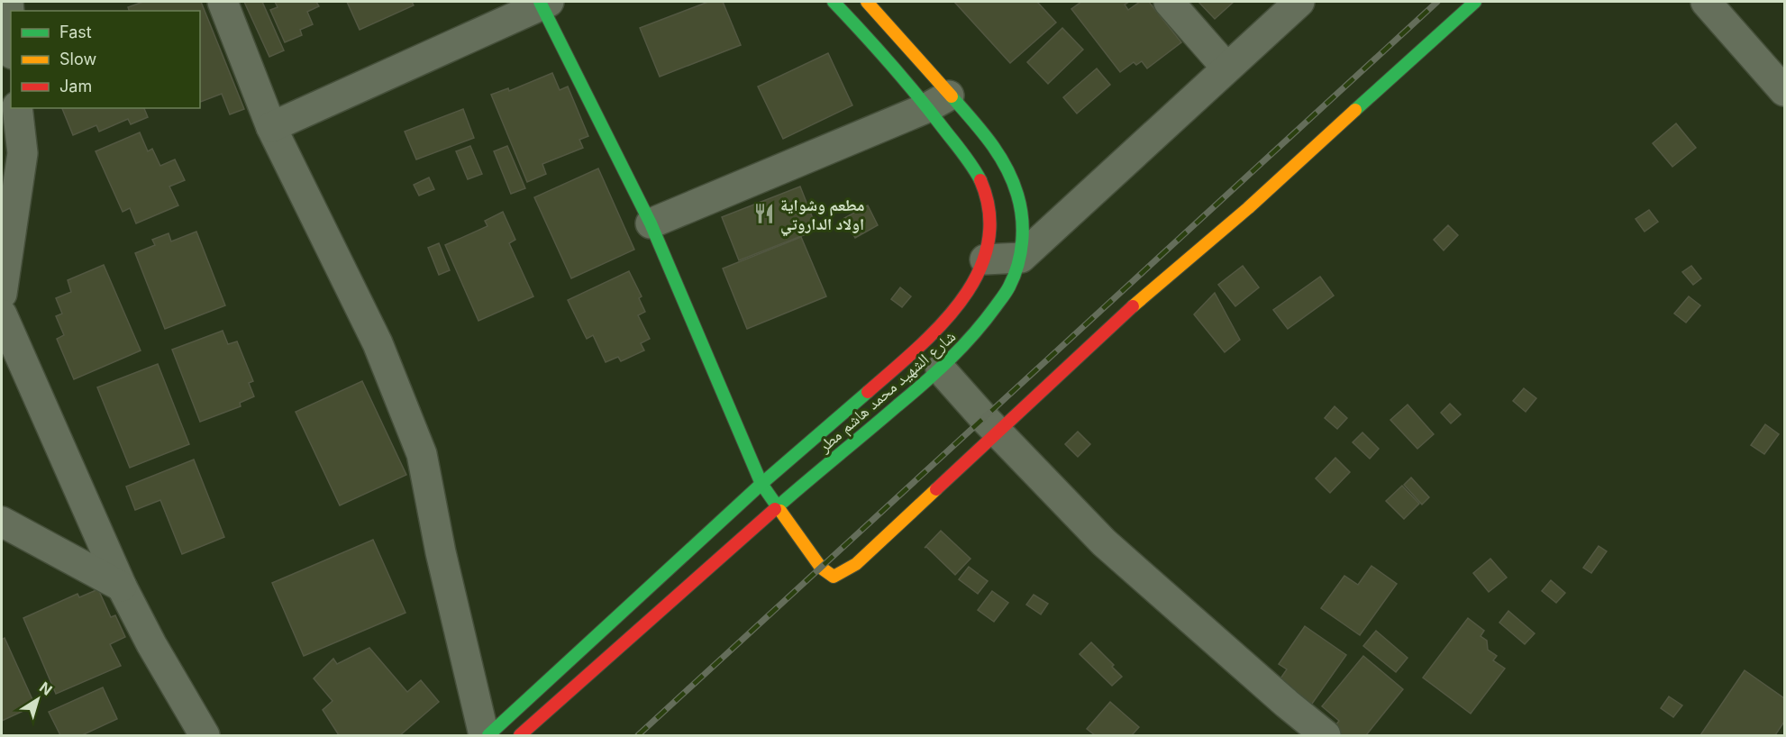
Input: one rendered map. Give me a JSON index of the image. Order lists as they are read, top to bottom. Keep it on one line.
{"streets":{"main road":["شارع الشهيد محمد هاشم مطر"]},"places":{"restaurant":["مطعم وشواية اولاد الداروتي"]},"legend":["Fast","Slow","Jam"],"north":"top right"}
